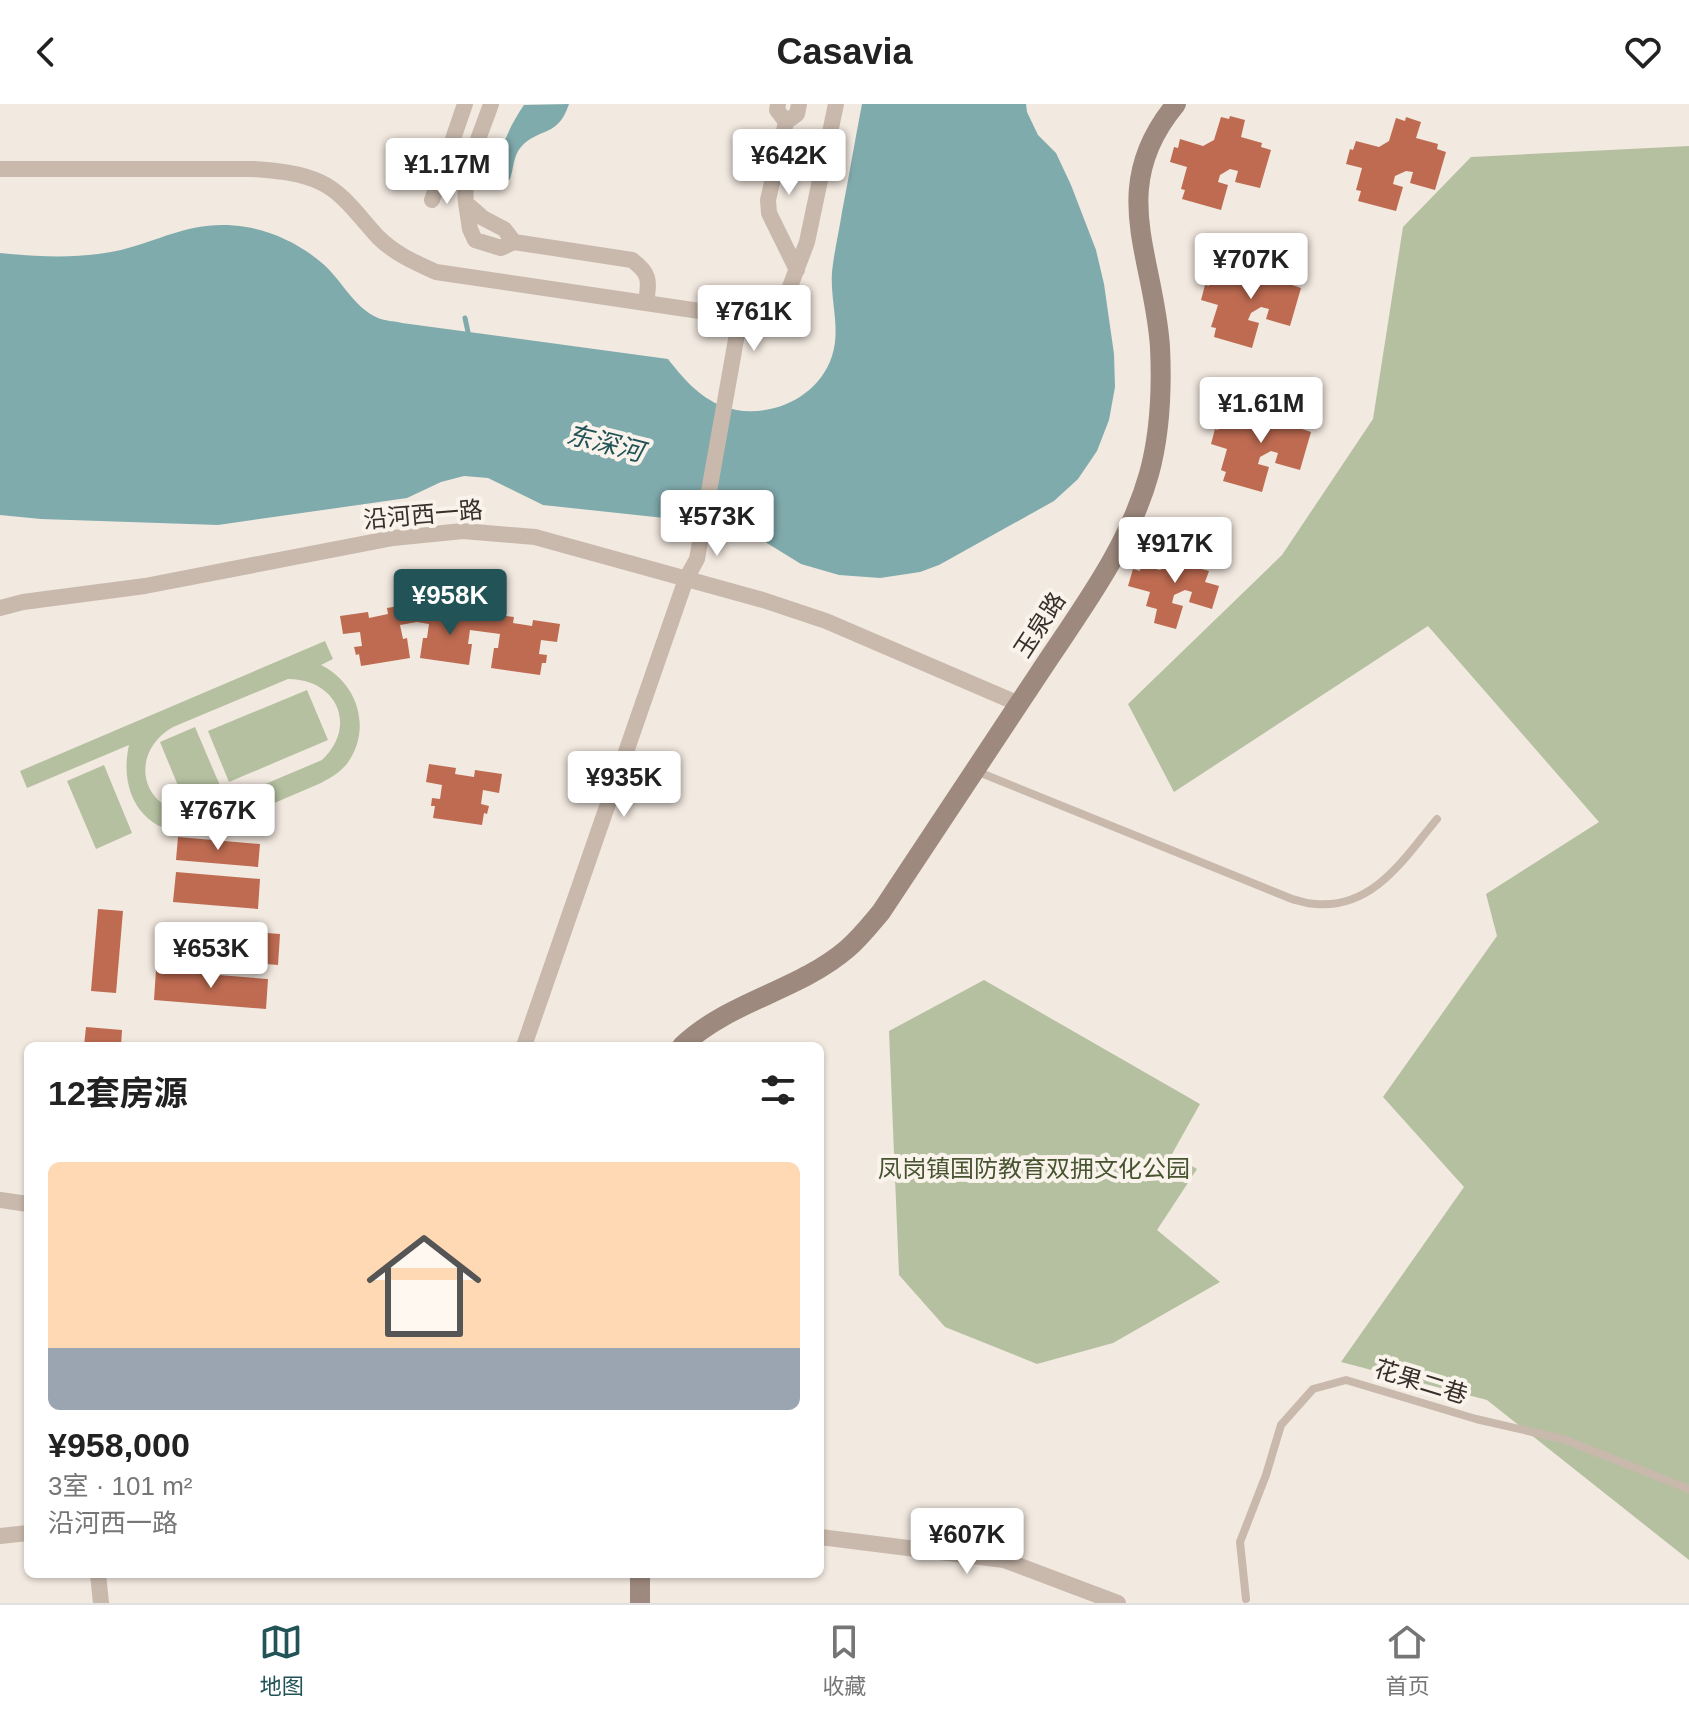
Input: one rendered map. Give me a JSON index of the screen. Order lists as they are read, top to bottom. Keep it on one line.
{"streets":{"street":["沿河西一路","玉泉路"],"lane":["花果二巷"]},"crossings":[["沿河西一路","玉泉路"]],"water":["东深河"],"parks":["凤岗镇国防教育双拥文化公园"],"page":{"header":"Casavia","price":["¥642K","¥1.17M","¥707K","¥761K","¥1.61M","¥573K","¥917K","¥958K","¥935K","¥767K","¥653K","¥607K"],"heading":"12套房源","list":[{"name":"¥958,000","note":"3室 · 101 m² · 沿河西一路"}],"tabs":["地图","收藏","首页"]}}
